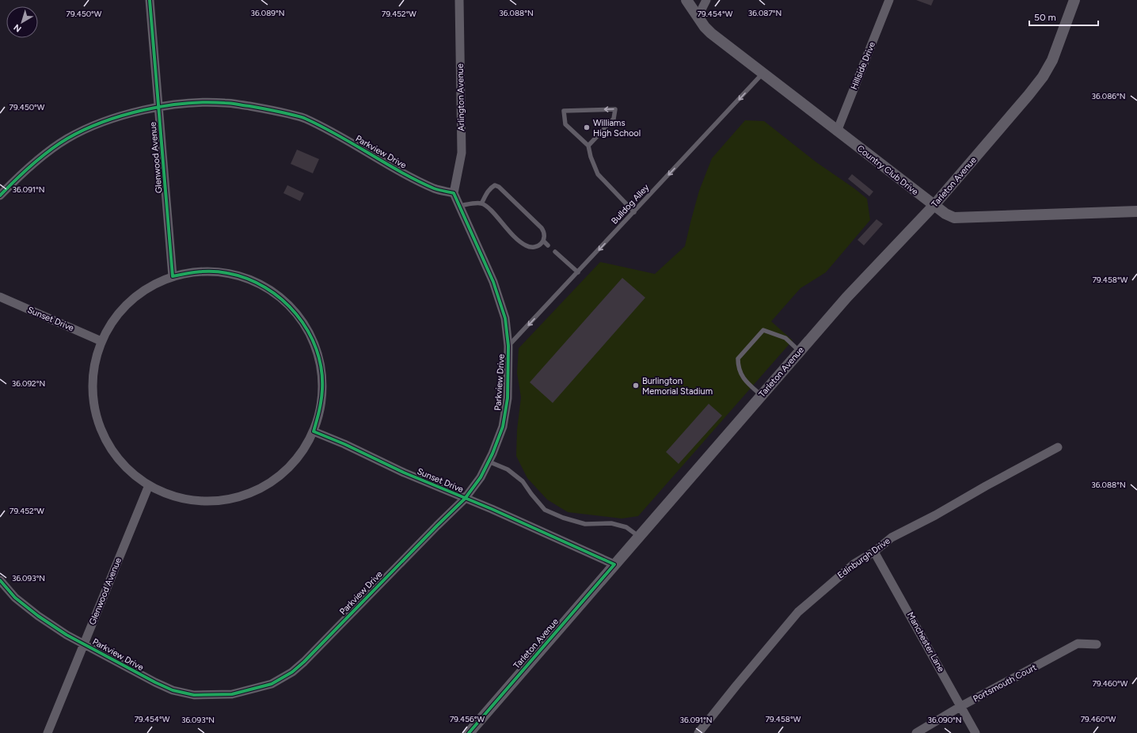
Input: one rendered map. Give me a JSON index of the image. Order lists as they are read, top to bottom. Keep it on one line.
{"streets":{"street":["Hillside Drive","Arlington Avenue","Parkview Drive","Glenwood Avenue","Country Club Drive","Tarleton Avenue","Sunset Drive","Edinburgh Drive","Manchester Lane","Portsmouth Court"],"lane":["Bulldog Alley"]},"crossings":[["Hillside Drive","Country Club Drive"],["Arlington Avenue","Parkview Drive"],["Parkview Drive","Glenwood Avenue"],["Parkview Drive","Bulldog Alley"],["Parkview Drive","Sunset Drive"],["Country Club Drive","Tarleton Avenue"],["Country Club Drive","Bulldog Alley"],["Tarleton Avenue","Sunset Drive"],["Edinburgh Drive","Manchester Lane"],["Manchester Lane","Portsmouth Court"]],"one_way":["Bulldog Alley"],"places":["Williams High School","Burlington Memorial Stadium"],"scale_bar":"50 m","north":"bottom left","coordinates":["36.089°N","36.088°N","36.087°N","79.450°W","79.452°W","79.454°W","36.086°N","36.091°N","79.458°W","36.092°N","36.093°N","79.460°W","79.456°W","36.090°N"]}
